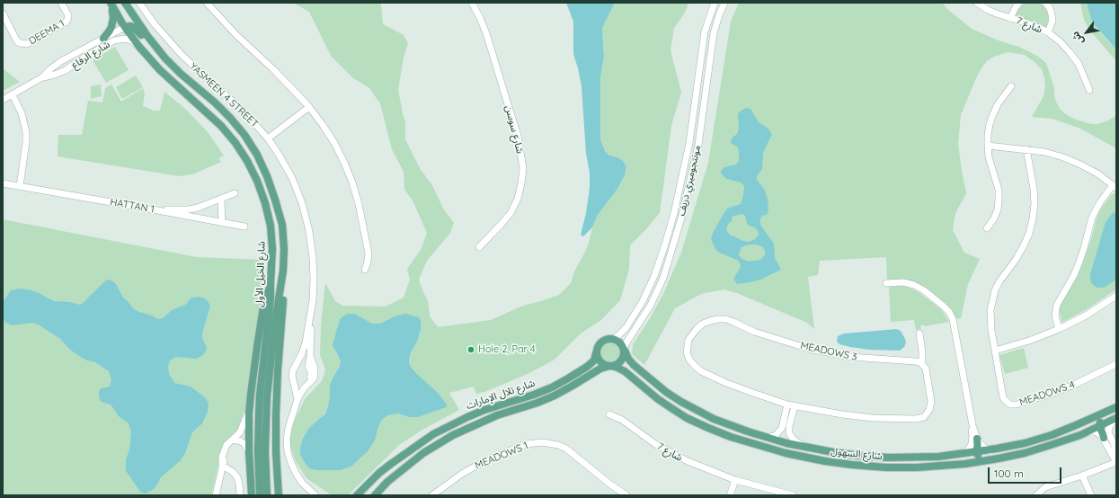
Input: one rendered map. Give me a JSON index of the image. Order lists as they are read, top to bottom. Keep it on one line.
{"streets":{"main road":["شارع الخيل الأول","شارع تلال الإمارات","شارع السهول"],"street":["شارع 7","DEEMA 1","شارع الرفاع","YASMEEN 4 STREET","شارع سوسن","مونتجوميري دريف","HATTAN 1","MEADOWS 3","MEADOWS 4","MEADOWS 1"]},"crossings":[["شارع الرفاع","شارع الخيل الأول"],["مونتجوميري دريف","شارع تلال الإمارات"],["مونتجوميري دريف","شارع السهول"],["شارع تلال الإمارات","شارع السهول"]],"places":["Hole 2, Par 4"],"scale_bar":"100 m","north":"bottom left"}
